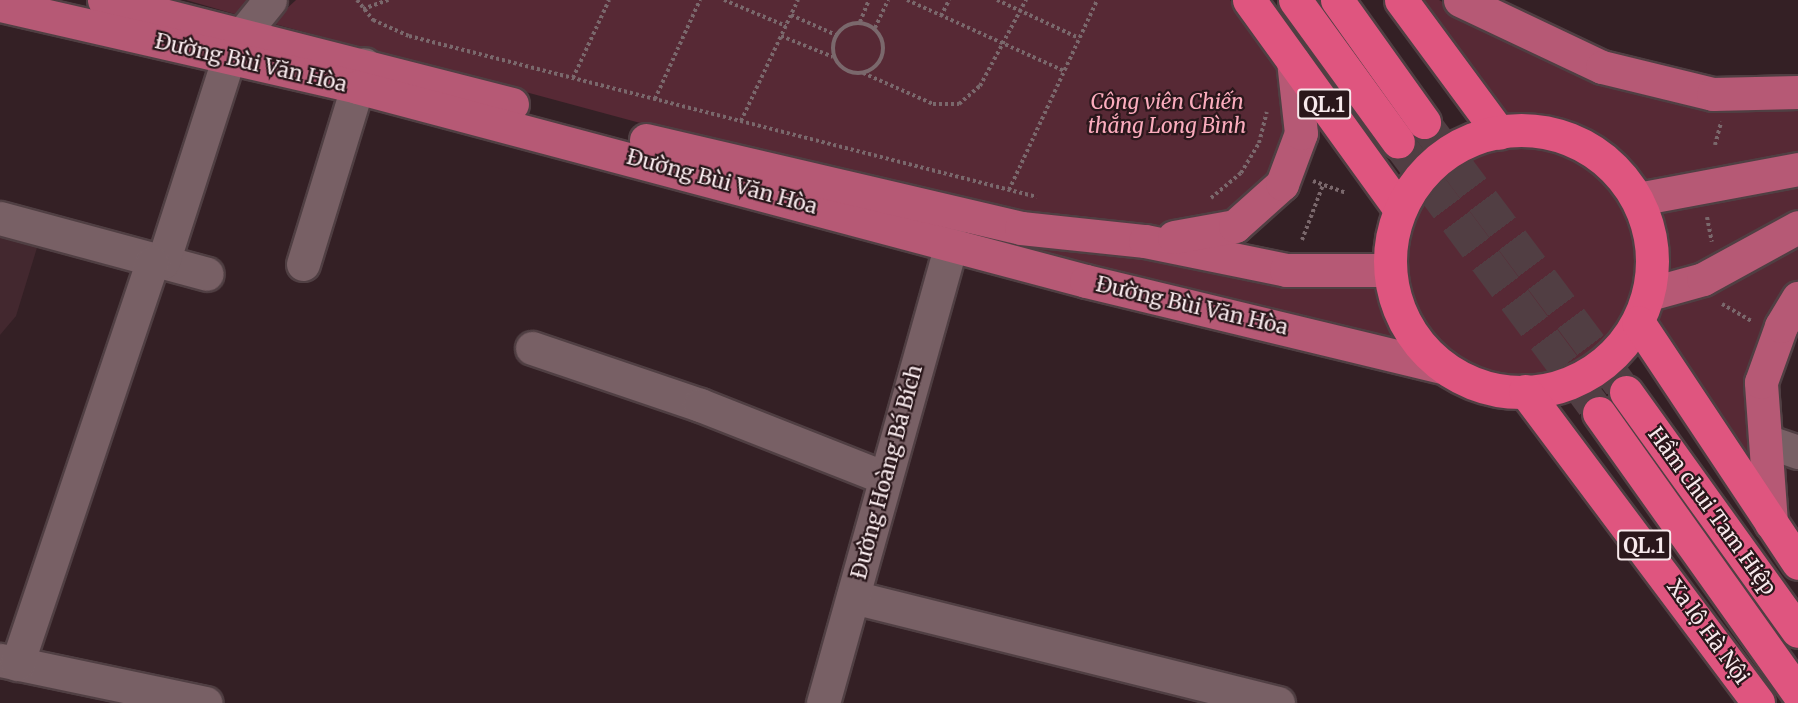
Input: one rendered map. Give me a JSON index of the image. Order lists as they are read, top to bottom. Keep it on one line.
{"streets":{"highway":["QL.1","Hầm chui Tam Hiệp","Xa lộ Hà Nội"],"main road":["Đường Bùi Văn Hòa"],"street":["Đường Hoàng Bá Bích"]},"crossings":[["Đường Bùi Văn Hòa","Đường Hoàng Bá Bích"]],"parks":["Công viên Chiến thắng Long Bình"]}
